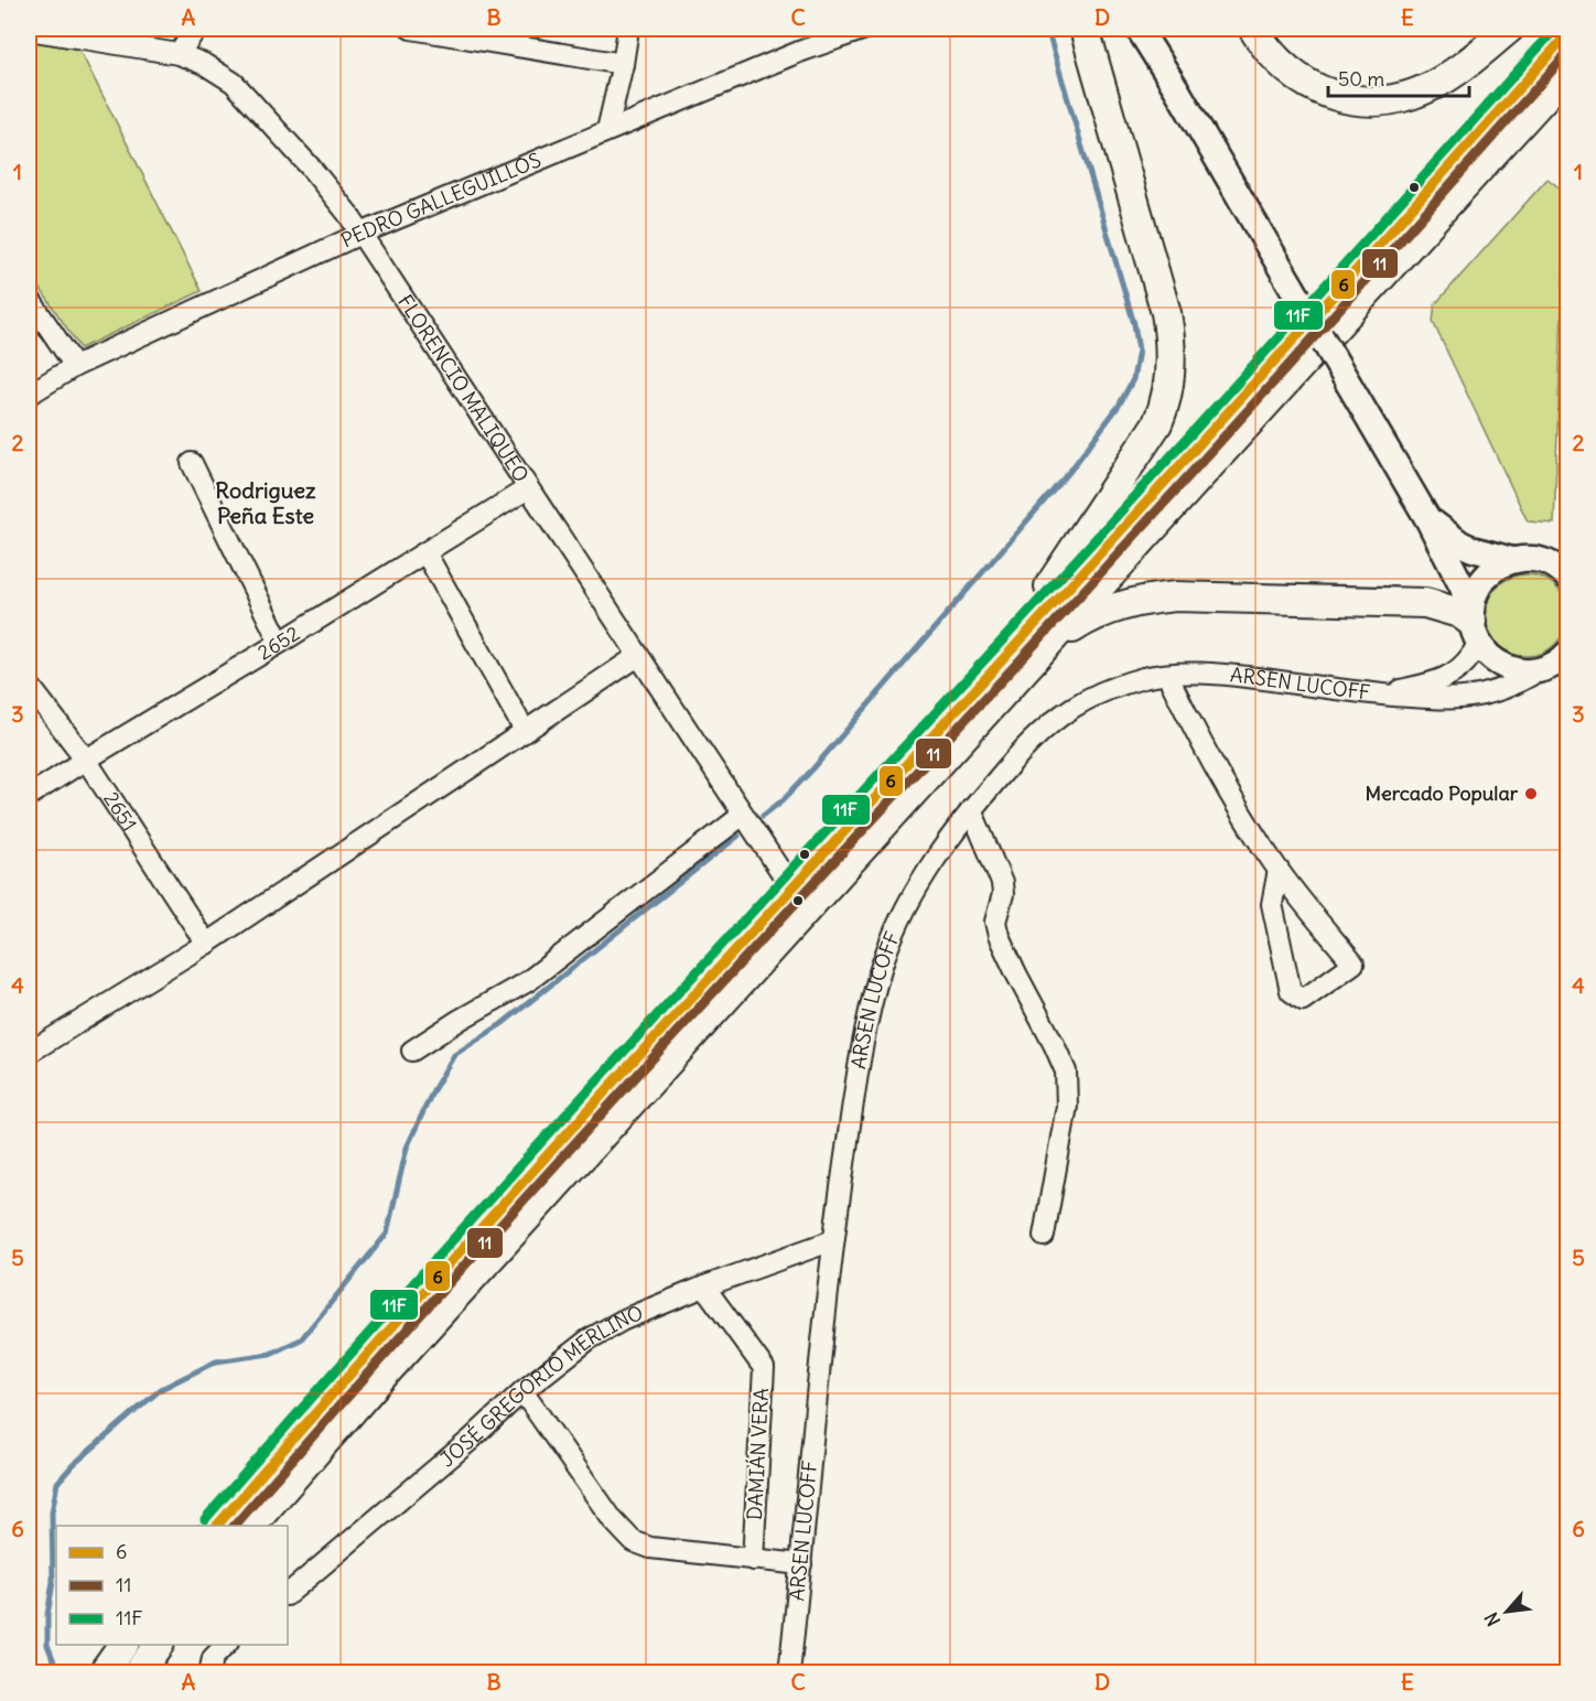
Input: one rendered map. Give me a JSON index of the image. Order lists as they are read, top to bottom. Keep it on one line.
{"streets":{"street":["PEDRO GALLEGUILLOS","FLORENCIO MALIQUEO","2652","ARSEN LUCOFF","2651","JOSÉ GREGORIO MERLINO","DAMIÁN VERA"]},"crossings":[["PEDRO GALLEGUILLOS","FLORENCIO MALIQUEO"],["FLORENCIO MALIQUEO","2652"],["2652","2651"],["ARSEN LUCOFF","JOSÉ GREGORIO MERLINO"],["JOSÉ GREGORIO MERLINO","DAMIÁN VERA"]],"districts":["Rodriguez Peña Este"],"places":["Mercado Popular"],"lines":["transit line 11F","transit line 6","transit line 11"],"legend":["6","11","11F"],"scale_bar":"50 m","north":"bottom left","grid":{"columns":["A","B","C","D","E"],"rows":["1","2","3","4","5","6"]}}
